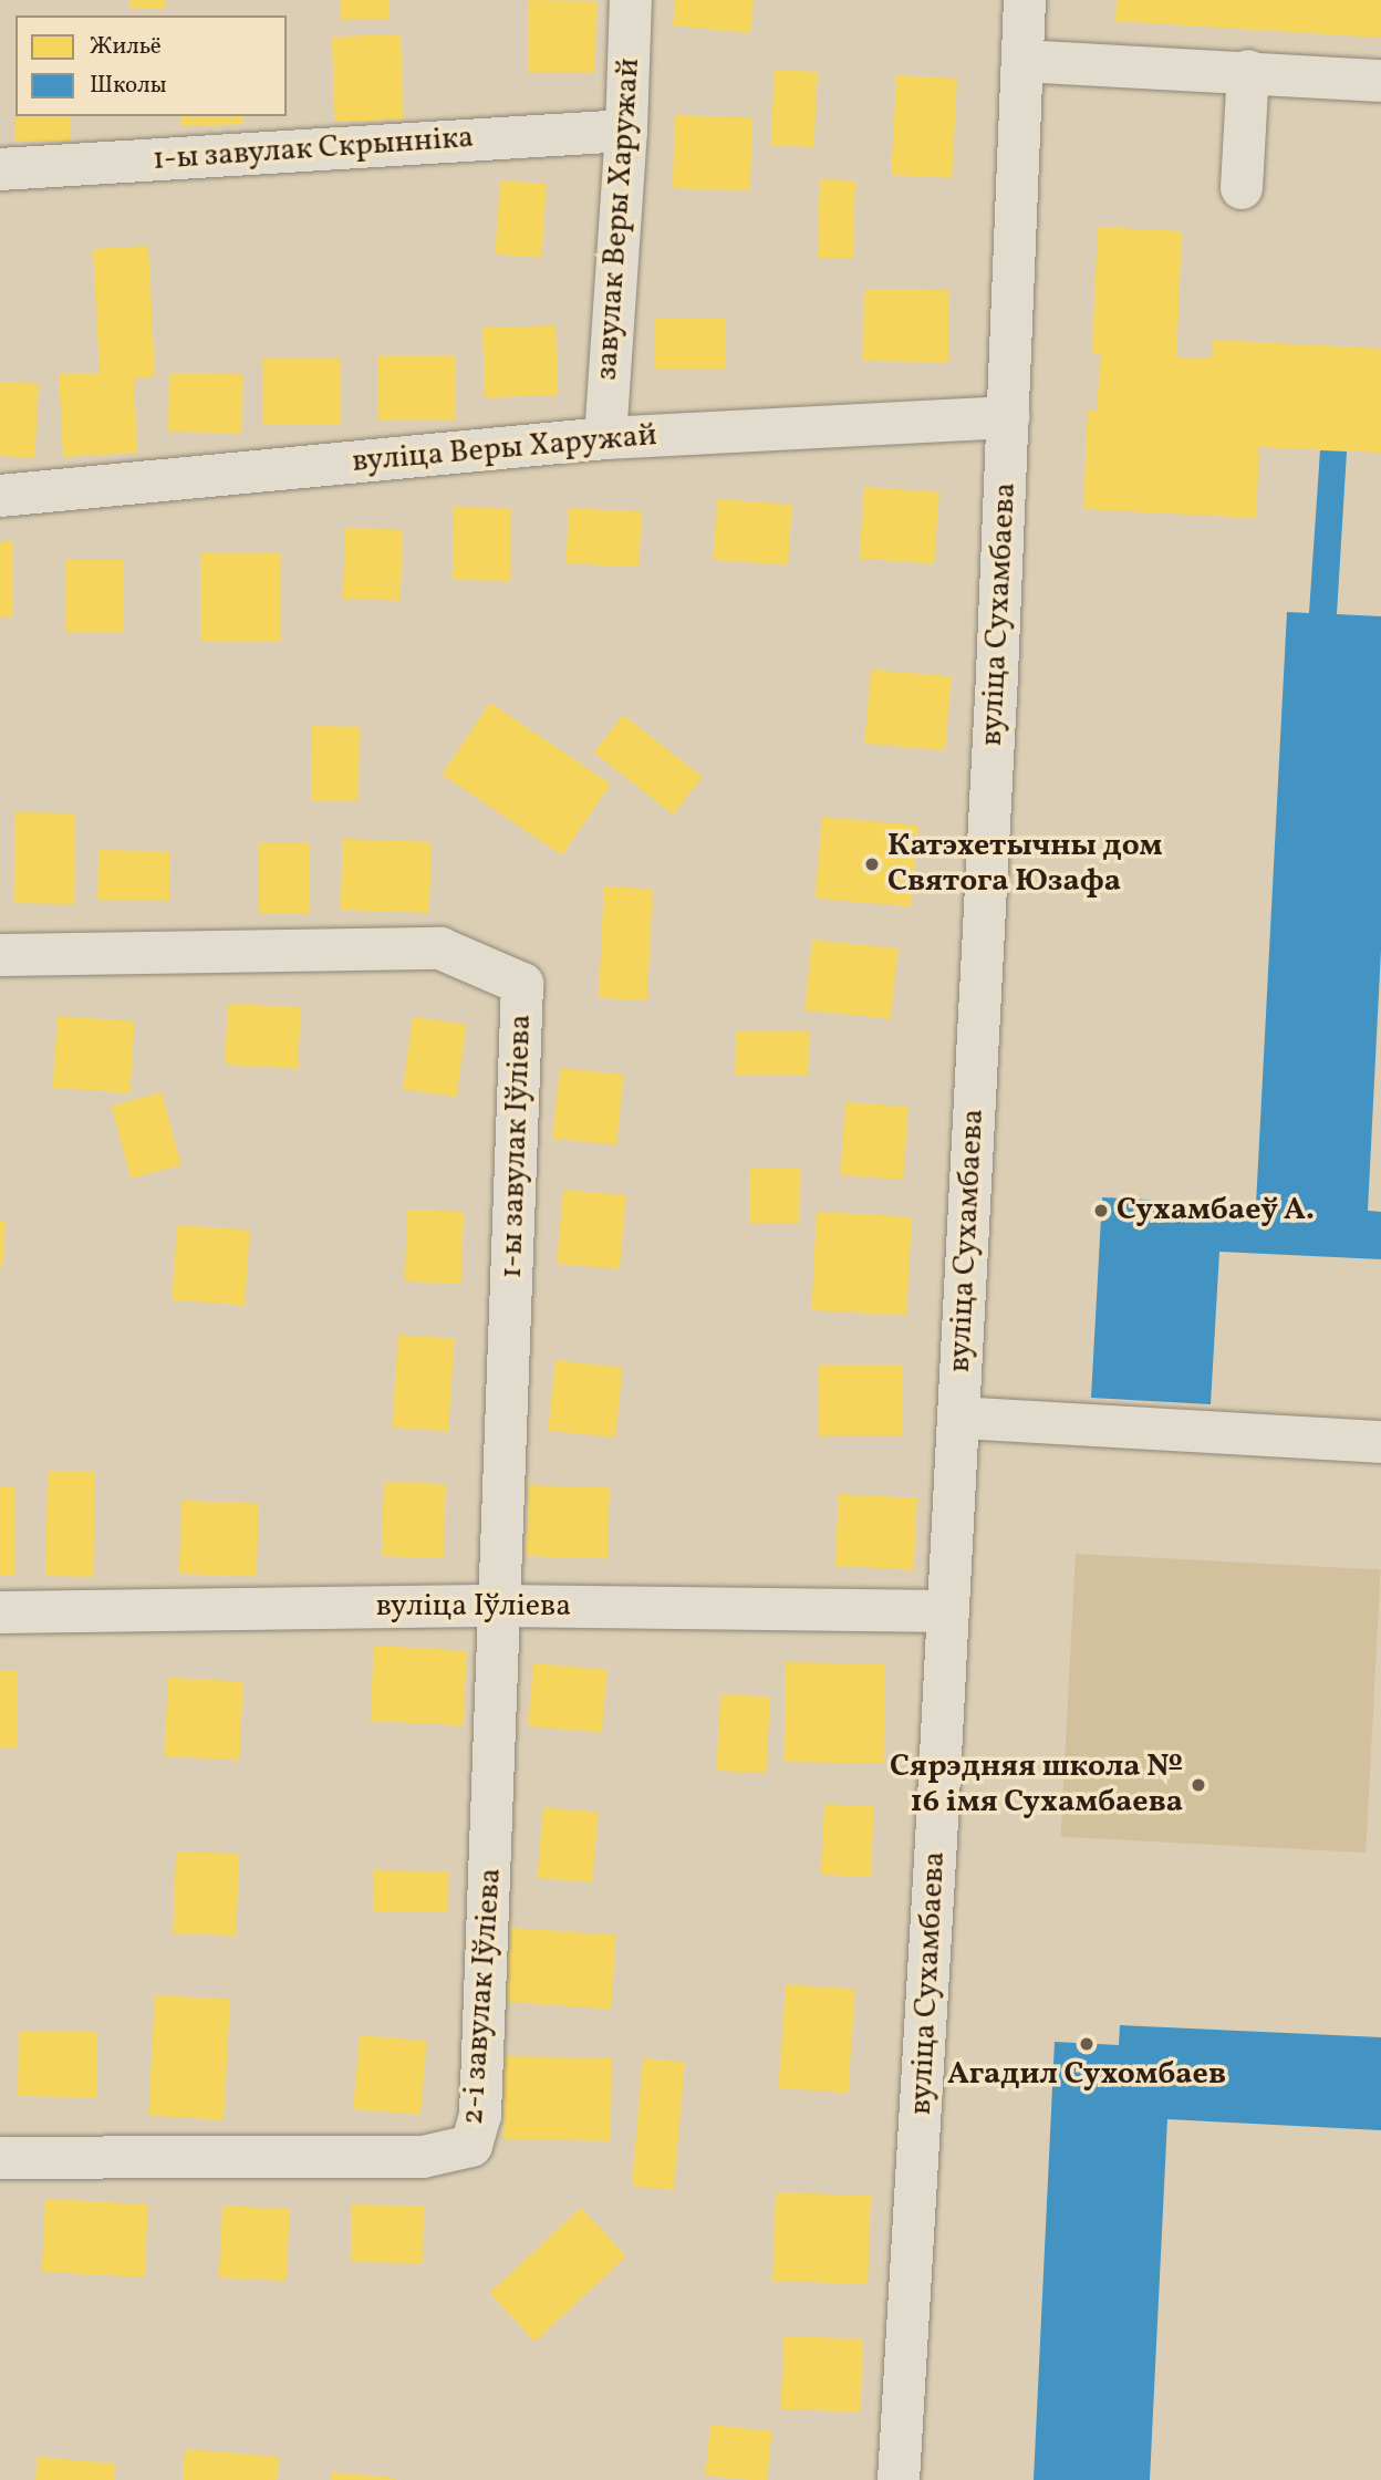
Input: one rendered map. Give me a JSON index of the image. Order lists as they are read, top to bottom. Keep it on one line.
{"streets":{"street":["1-ы завулак Скрынніка","завулак Веры Харужай","вуліца Веры Харужай","вуліца Сухамбаева","1-ы завулак Іўліева","вуліца Іўліева","2-і завулак Іўліева"]},"crossings":[["1-ы завулак Скрынніка","завулак Веры Харужай"],["завулак Веры Харужай","вуліца Веры Харужай"],["вуліца Веры Харужай","вуліца Сухамбаева"],["вуліца Сухамбаева","вуліца Іўліева"],["1-ы завулак Іўліева","вуліца Іўліева"],["1-ы завулак Іўліева","2-і завулак Іўліева"],["вуліца Іўліева","2-і завулак Іўліева"]],"places":["Катэхетычны дом Святога Юзафа","Сухамбаеў А.","Сярэдняя школа № 16 імя Сухамбаева","Агадил Сухомбаев"],"legend":["Жильё","Школы"]}
